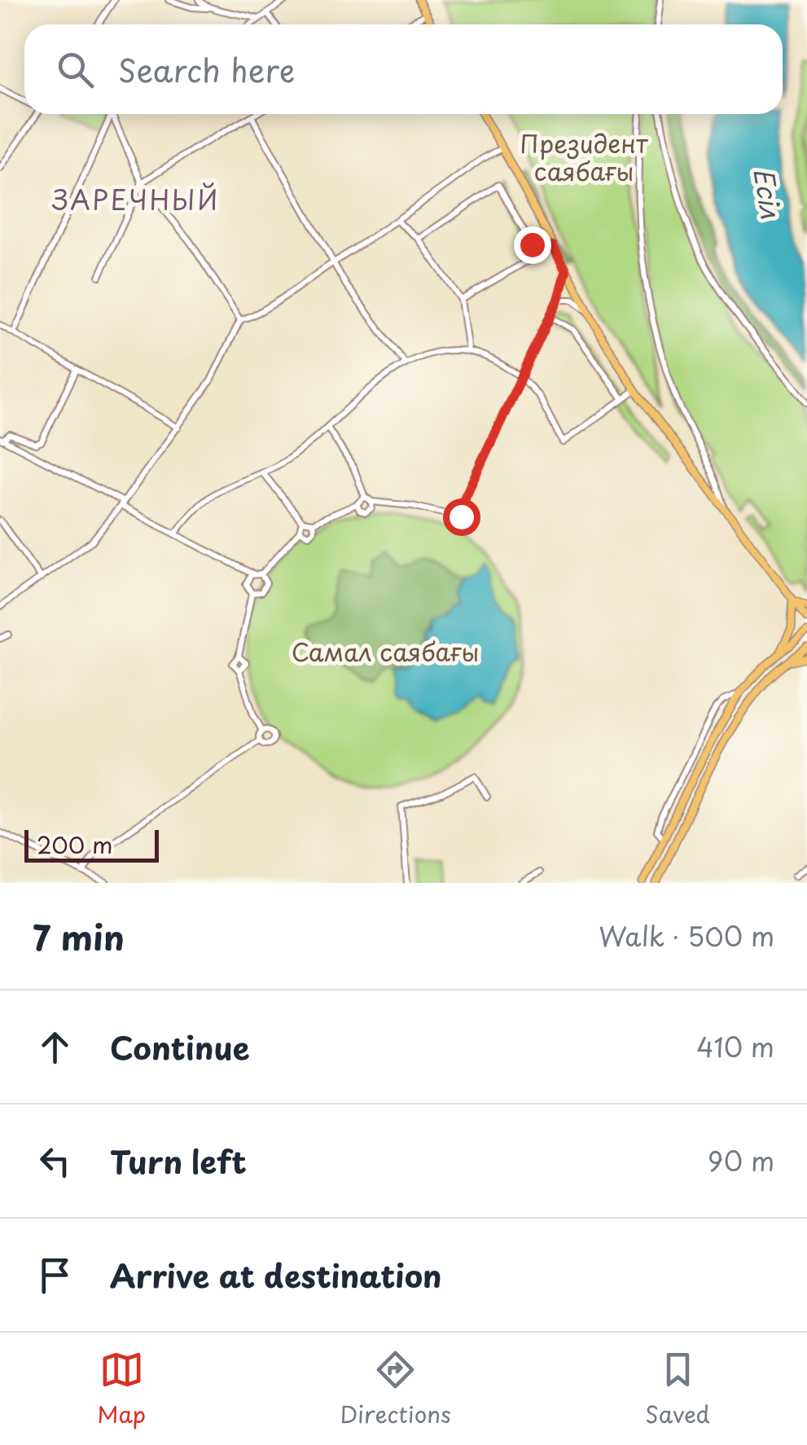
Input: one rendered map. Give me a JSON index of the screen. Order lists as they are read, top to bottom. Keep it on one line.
{"districts":["ЗАРЕЧНЫЙ"],"water":["Есіл"],"parks":["Президент саябағы","Самал саябағы"],"scale_bar":"200 m","page":{"search":"Search here","scale":"200 m","heading":["7 min","Walk · 500 m"],"list":[["Continue","410 m"],["Turn left","90 m"],"Arrive at destination"],"nav":["Map","Directions","Saved"]}}
